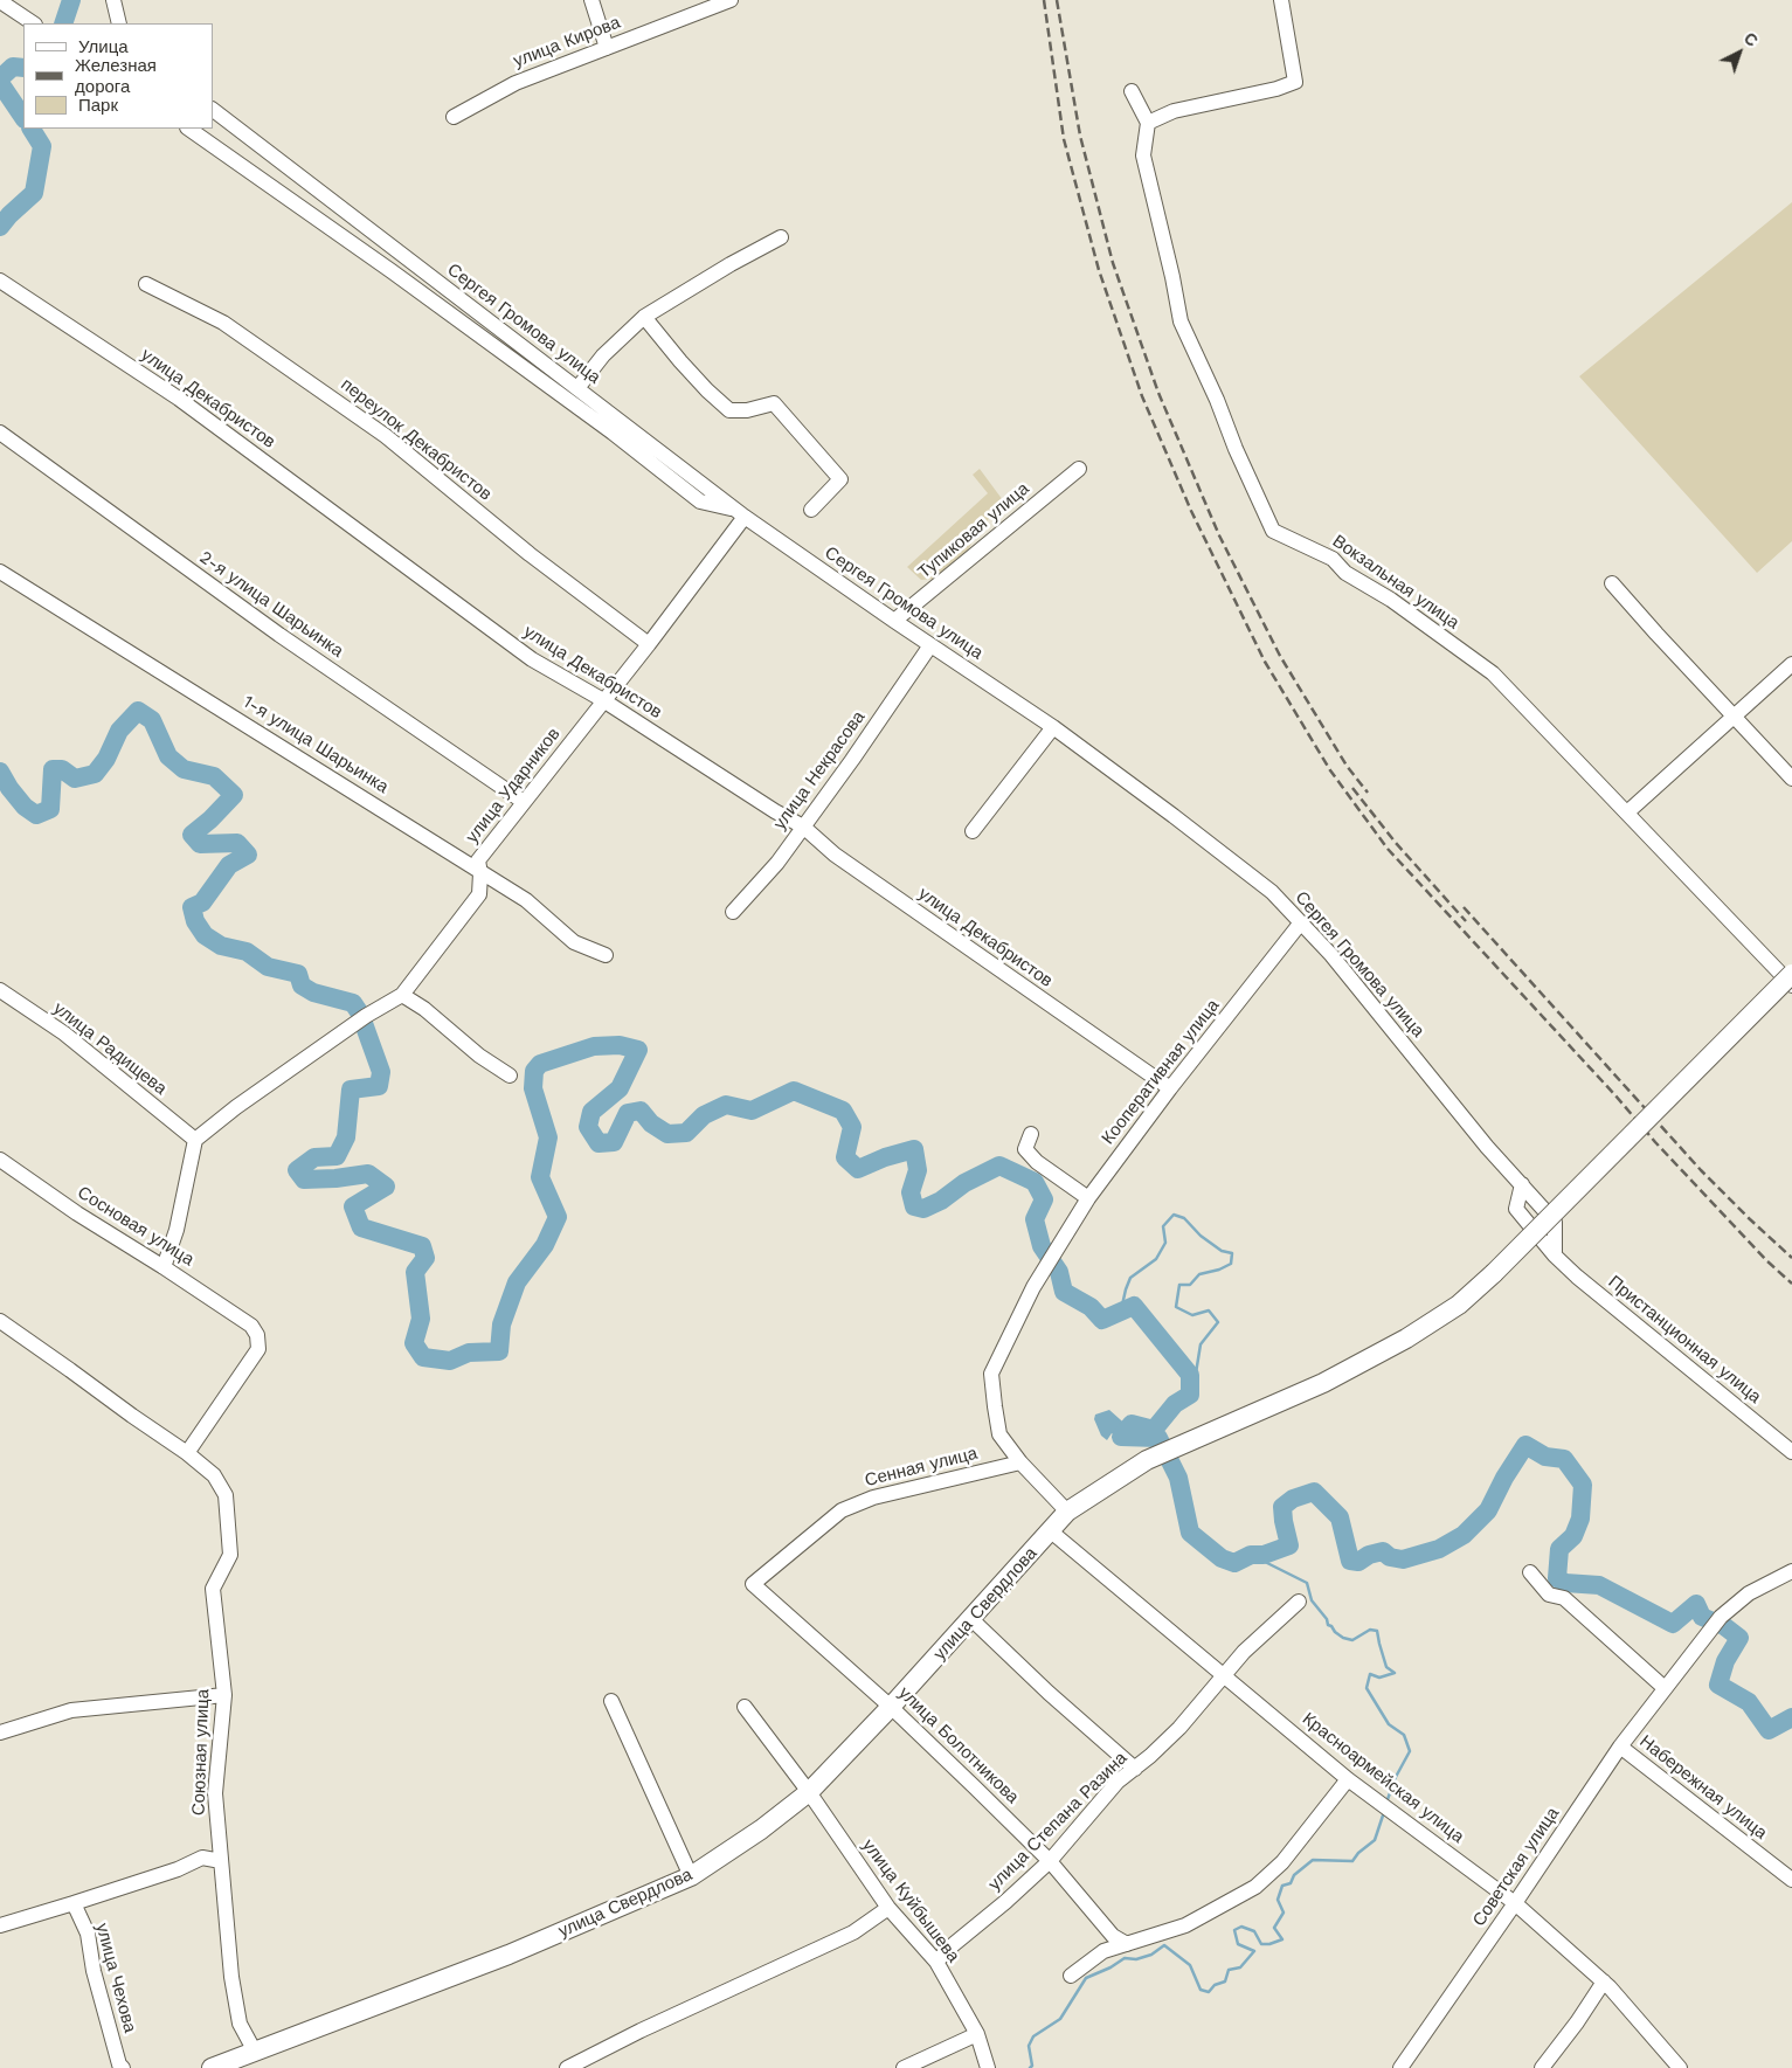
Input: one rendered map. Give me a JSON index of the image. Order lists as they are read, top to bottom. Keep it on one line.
{"streets":{"main road":["улица Свердлова"],"street":["улица Кирова","Сергея Громова улица","улица Декабристов","переулок Декабристов","Тупиковая улица","Вокзальная улица","2-я улица Шарьинка","1-я улица Шарьинка","улица Некрасова","улица Ударников","улица Радищева","Кооперативная улица","Сосновая улица","Пристанционная улица","Сенная улица","улица Болотникова","Союзная улица","Красноармейская улица","Набережная улица","улица Степана Разина","Советская улица","улица Куйбышева","улица Чехова"]},"crossings":[["Сергея Громова улица","Тупиковая улица"],["Сергея Громова улица","улица Некрасова"],["Сергея Громова улица","улица Ударников"],["Сергея Громова улица","Кооперативная улица"],["Сергея Громова улица","Пристанционная улица"],["улица Декабристов","улица Некрасова"],["улица Декабристов","улица Ударников"],["улица Декабристов","Кооперативная улица"],["переулок Декабристов","улица Ударников"],["2-я улица Шарьинка","улица Ударников"],["1-я улица Шарьинка","улица Ударников"],["улица Ударников","улица Радищева"],["Кооперативная улица","Сенная улица"],["Сосновая улица","Союзная улица"],["Сенная улица","улица Болотникова"],["улица Свердлова","улица Болотникова"],["улица Свердлова","Союзная улица"],["улица Свердлова","Красноармейская улица"],["улица Свердлова","улица Куйбышева"],["улица Болотникова","улица Степана Разина"],["Красноармейская улица","улица Степана Разина"],["Красноармейская улица","Советская улица"],["Набережная улица","Советская улица"],["улица Степана Разина","улица Куйбышева"]],"legend":["Улица","Железная дорога","Парк"],"north":"top right"}
